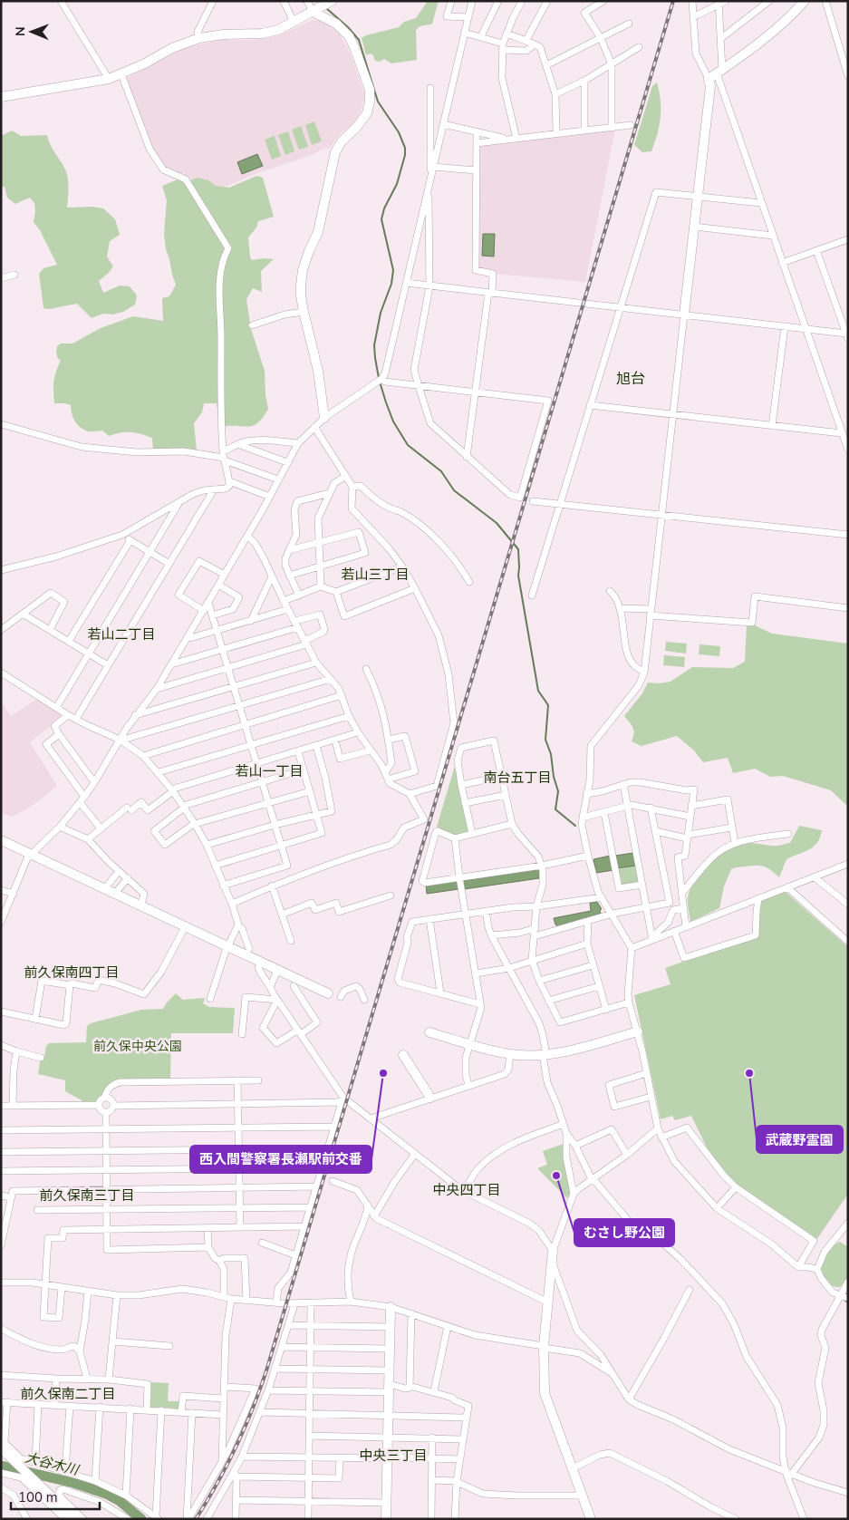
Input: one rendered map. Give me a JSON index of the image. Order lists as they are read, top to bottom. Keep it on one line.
{"districts":["旭台","若山三丁目","若山二丁目","若山一丁目","南台五丁目","前久保南四丁目","中央四丁目","前久保南三丁目","前久保南二丁目","中央三丁目"],"water":["大谷木川"],"parks":["前久保中央公園"],"places":["西入間警察署長瀬駅前交番","武蔵野霊園","むさし野公園"],"scale_bar":"100 m","north":"left"}
